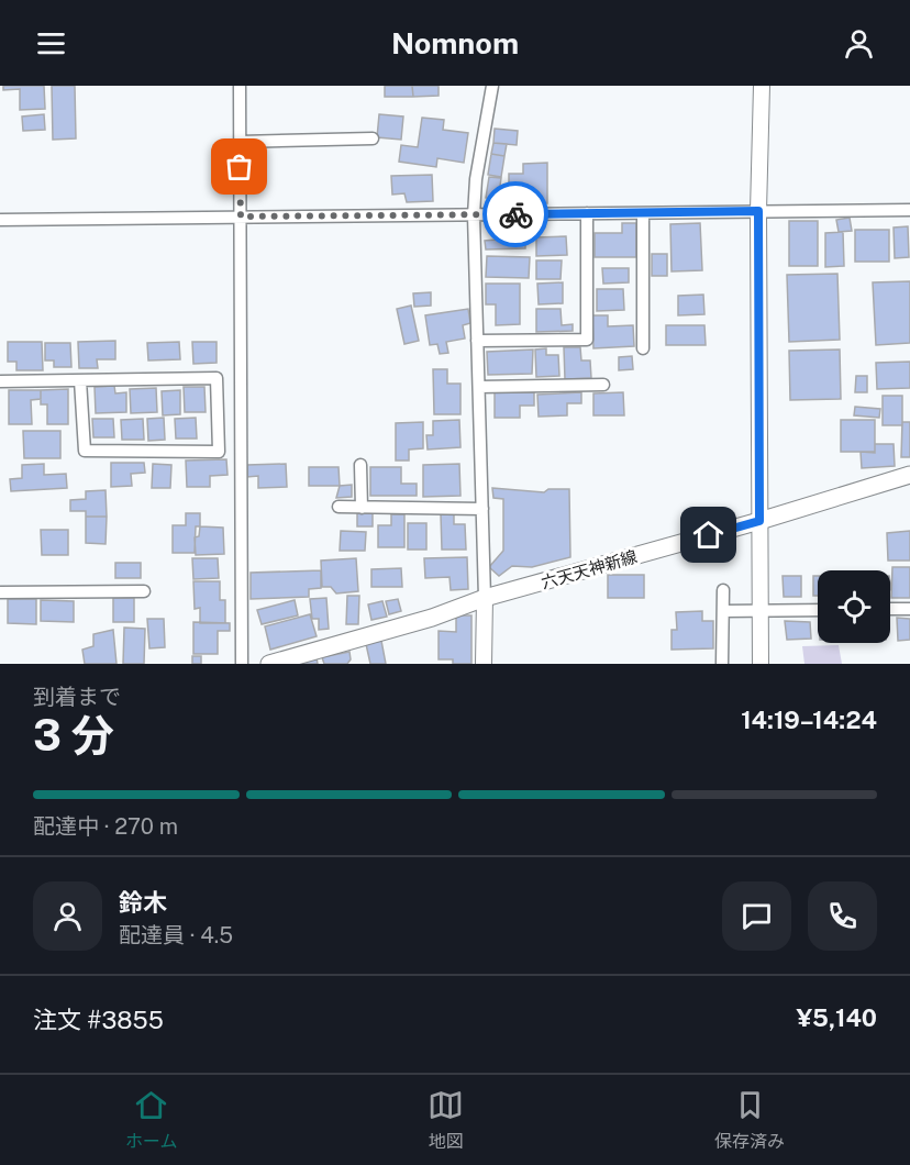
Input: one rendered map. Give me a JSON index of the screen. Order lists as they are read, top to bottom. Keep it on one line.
{"streets":{"main road":["六天天神新線"]},"page":{"header":"Nomnom","heading":["3 分","到着まで","14:19–14:24"],"panel":["鈴木","配達員 · 4.5","注文 #3855","¥5,140"],"bar":"配達中 · 270 m","tabs":["ホーム","地図","保存済み"]}}
